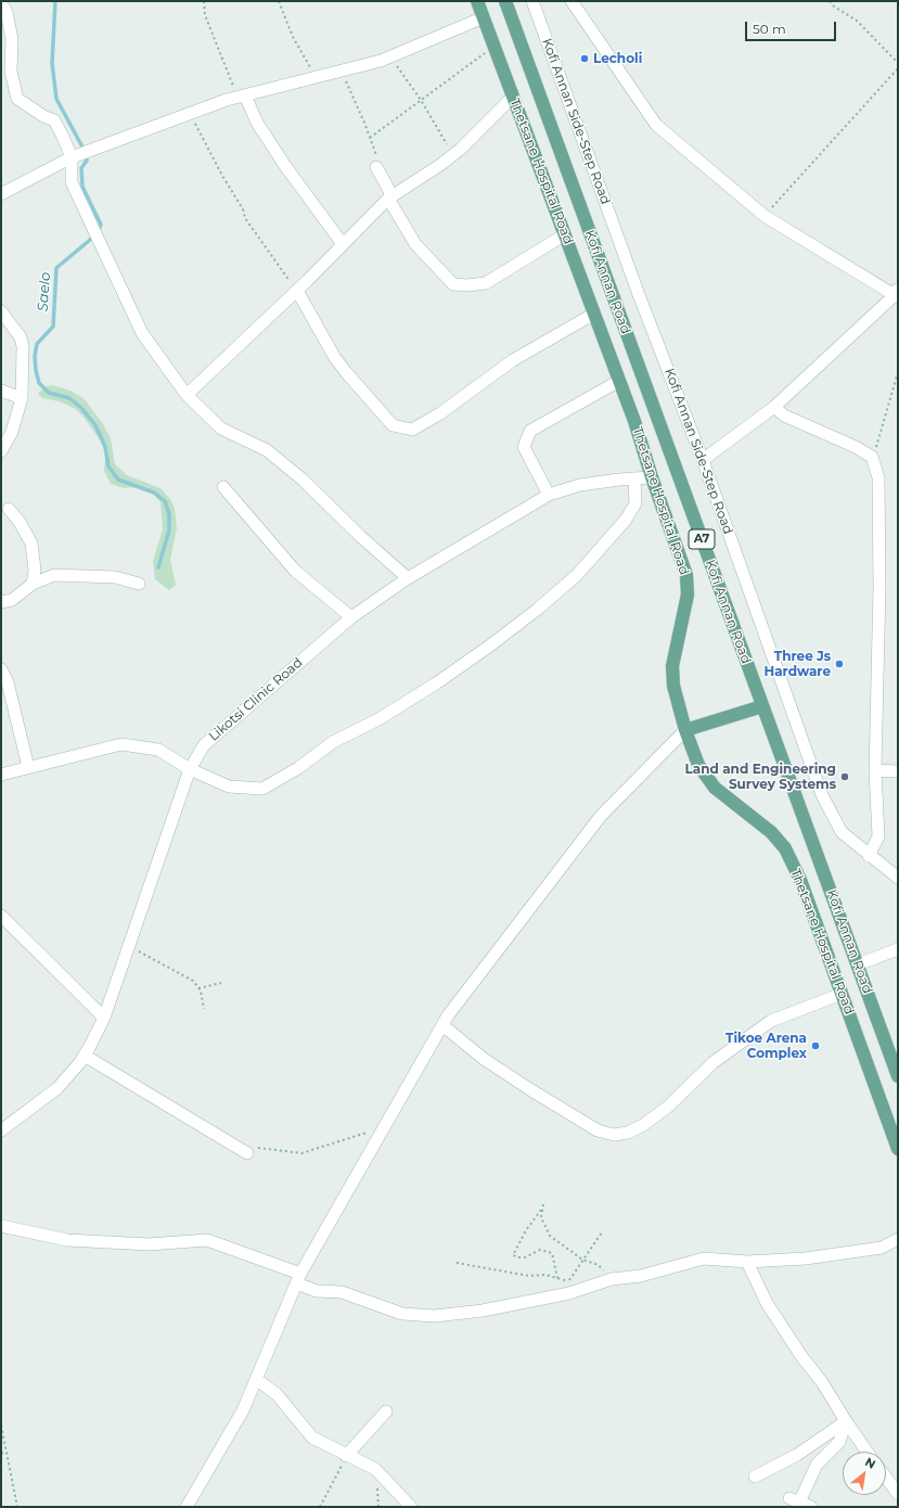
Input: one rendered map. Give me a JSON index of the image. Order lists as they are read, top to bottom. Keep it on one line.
{"streets":{"main road":["Thetsane Hospital Road","Kofi Annan Road","A7"],"street":["Kofi Annan Side-Step Road","Likotsi Clinic Road"]},"crossings":[["Thetsane Hospital Road","Likotsi Clinic Road"]],"water":["Saelo"],"places":["Lecholi","Three Js Hardware","Land and Engineering Survey Systems","Tikoe Arena Complex"],"scale_bar":"50 m","north":"top right"}
